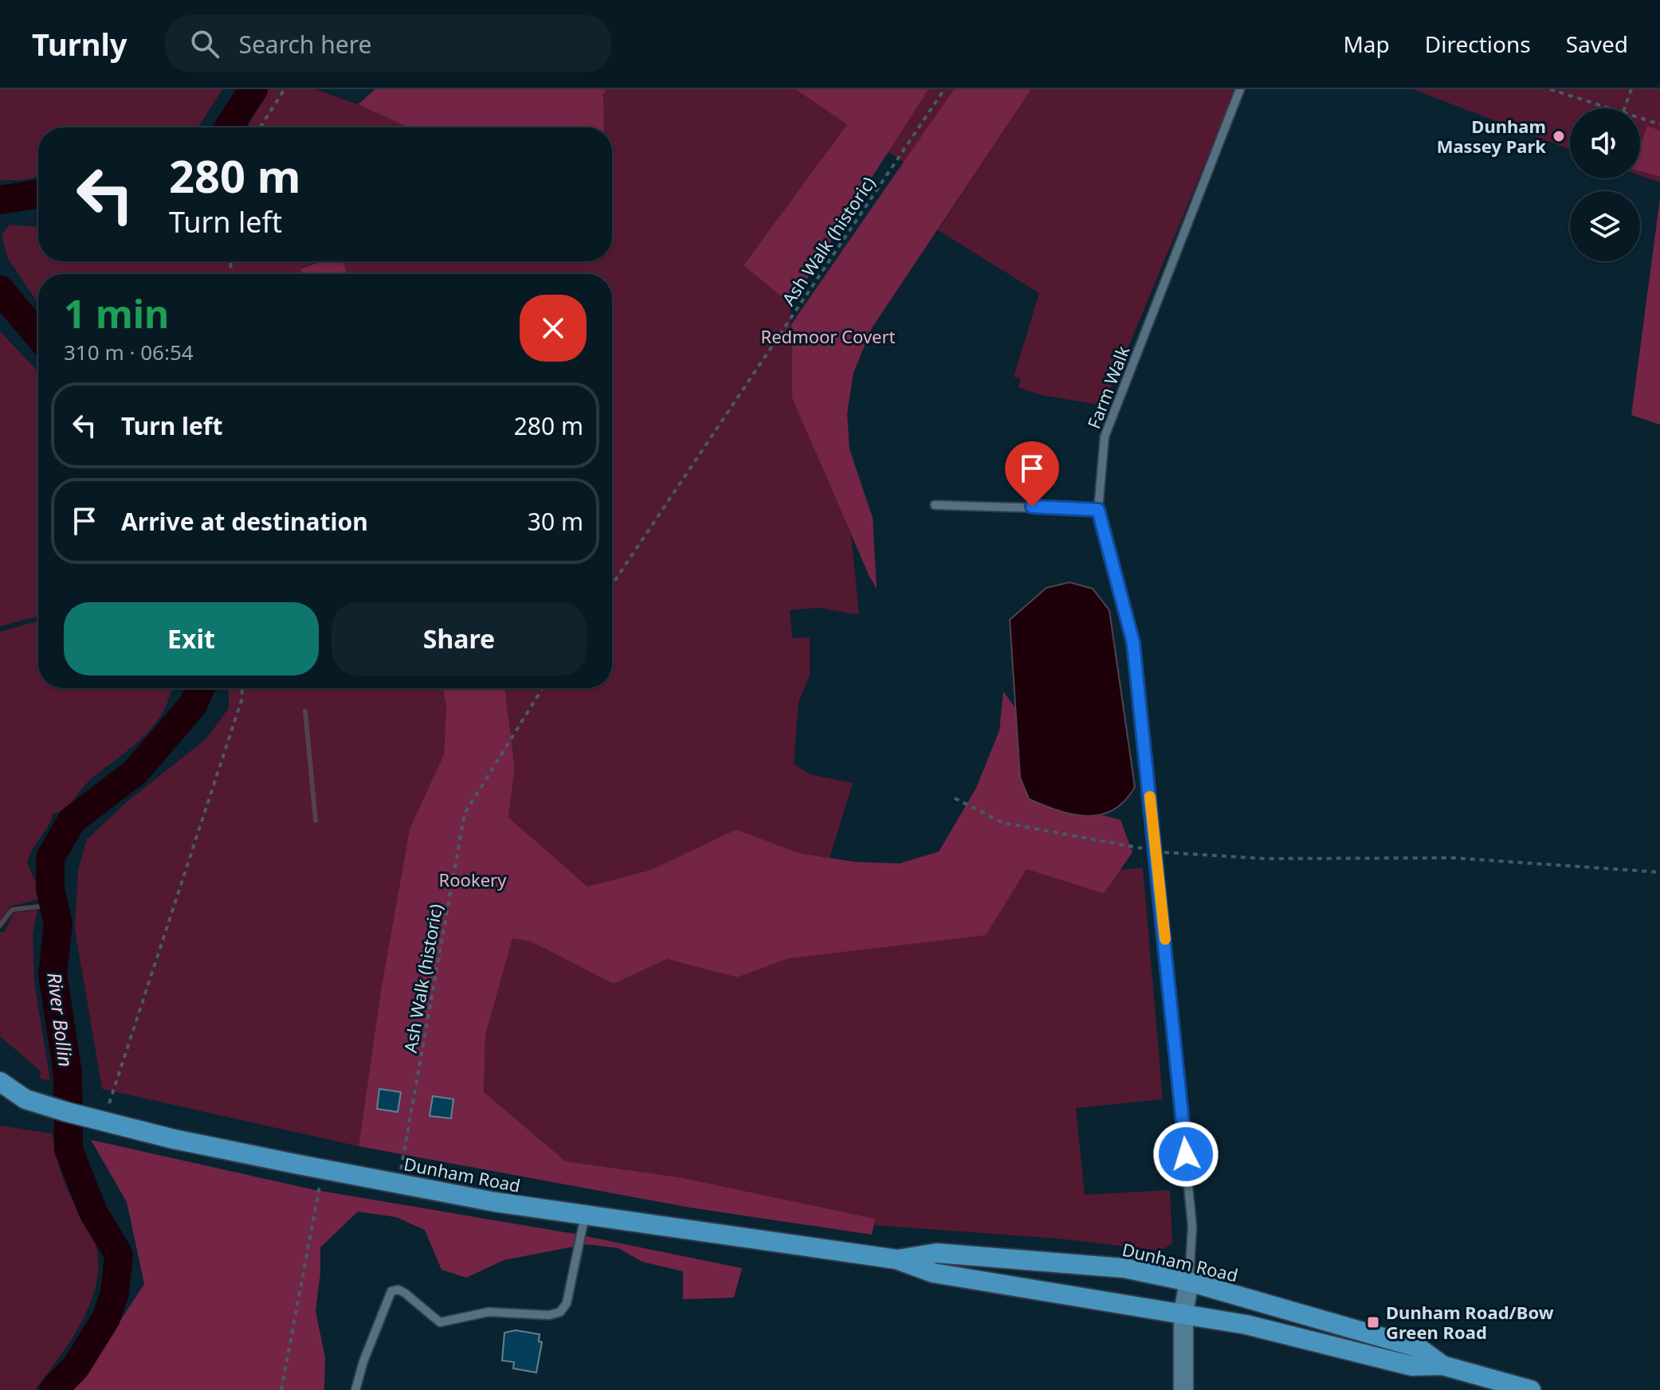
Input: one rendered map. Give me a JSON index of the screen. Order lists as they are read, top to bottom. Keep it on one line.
{"streets":{"highway":["Dunham Road"],"lane":["Farm Walk"],"path":["Ash Walk (historic)"]},"crossings":[["Farm Walk","Dunham Road"]],"water":["River Bollin"],"parks":["Redmoor Covert","Rookery"],"places":{"other":["Dunham Massey Park"],"transit":["Dunham Road/Bow Green Road"]},"page":{"header":"Turnly","search":"Search here","nav":["Map","Directions","Saved"],"turn":["280 m","Turn left"],"heading":["1 min","310 m · 06:54"],"list":[{"name":"Turn left","value":"280 m"},{"name":"Arrive at destination","value":"30 m"}],"buttons":["Exit","Share"]}}
